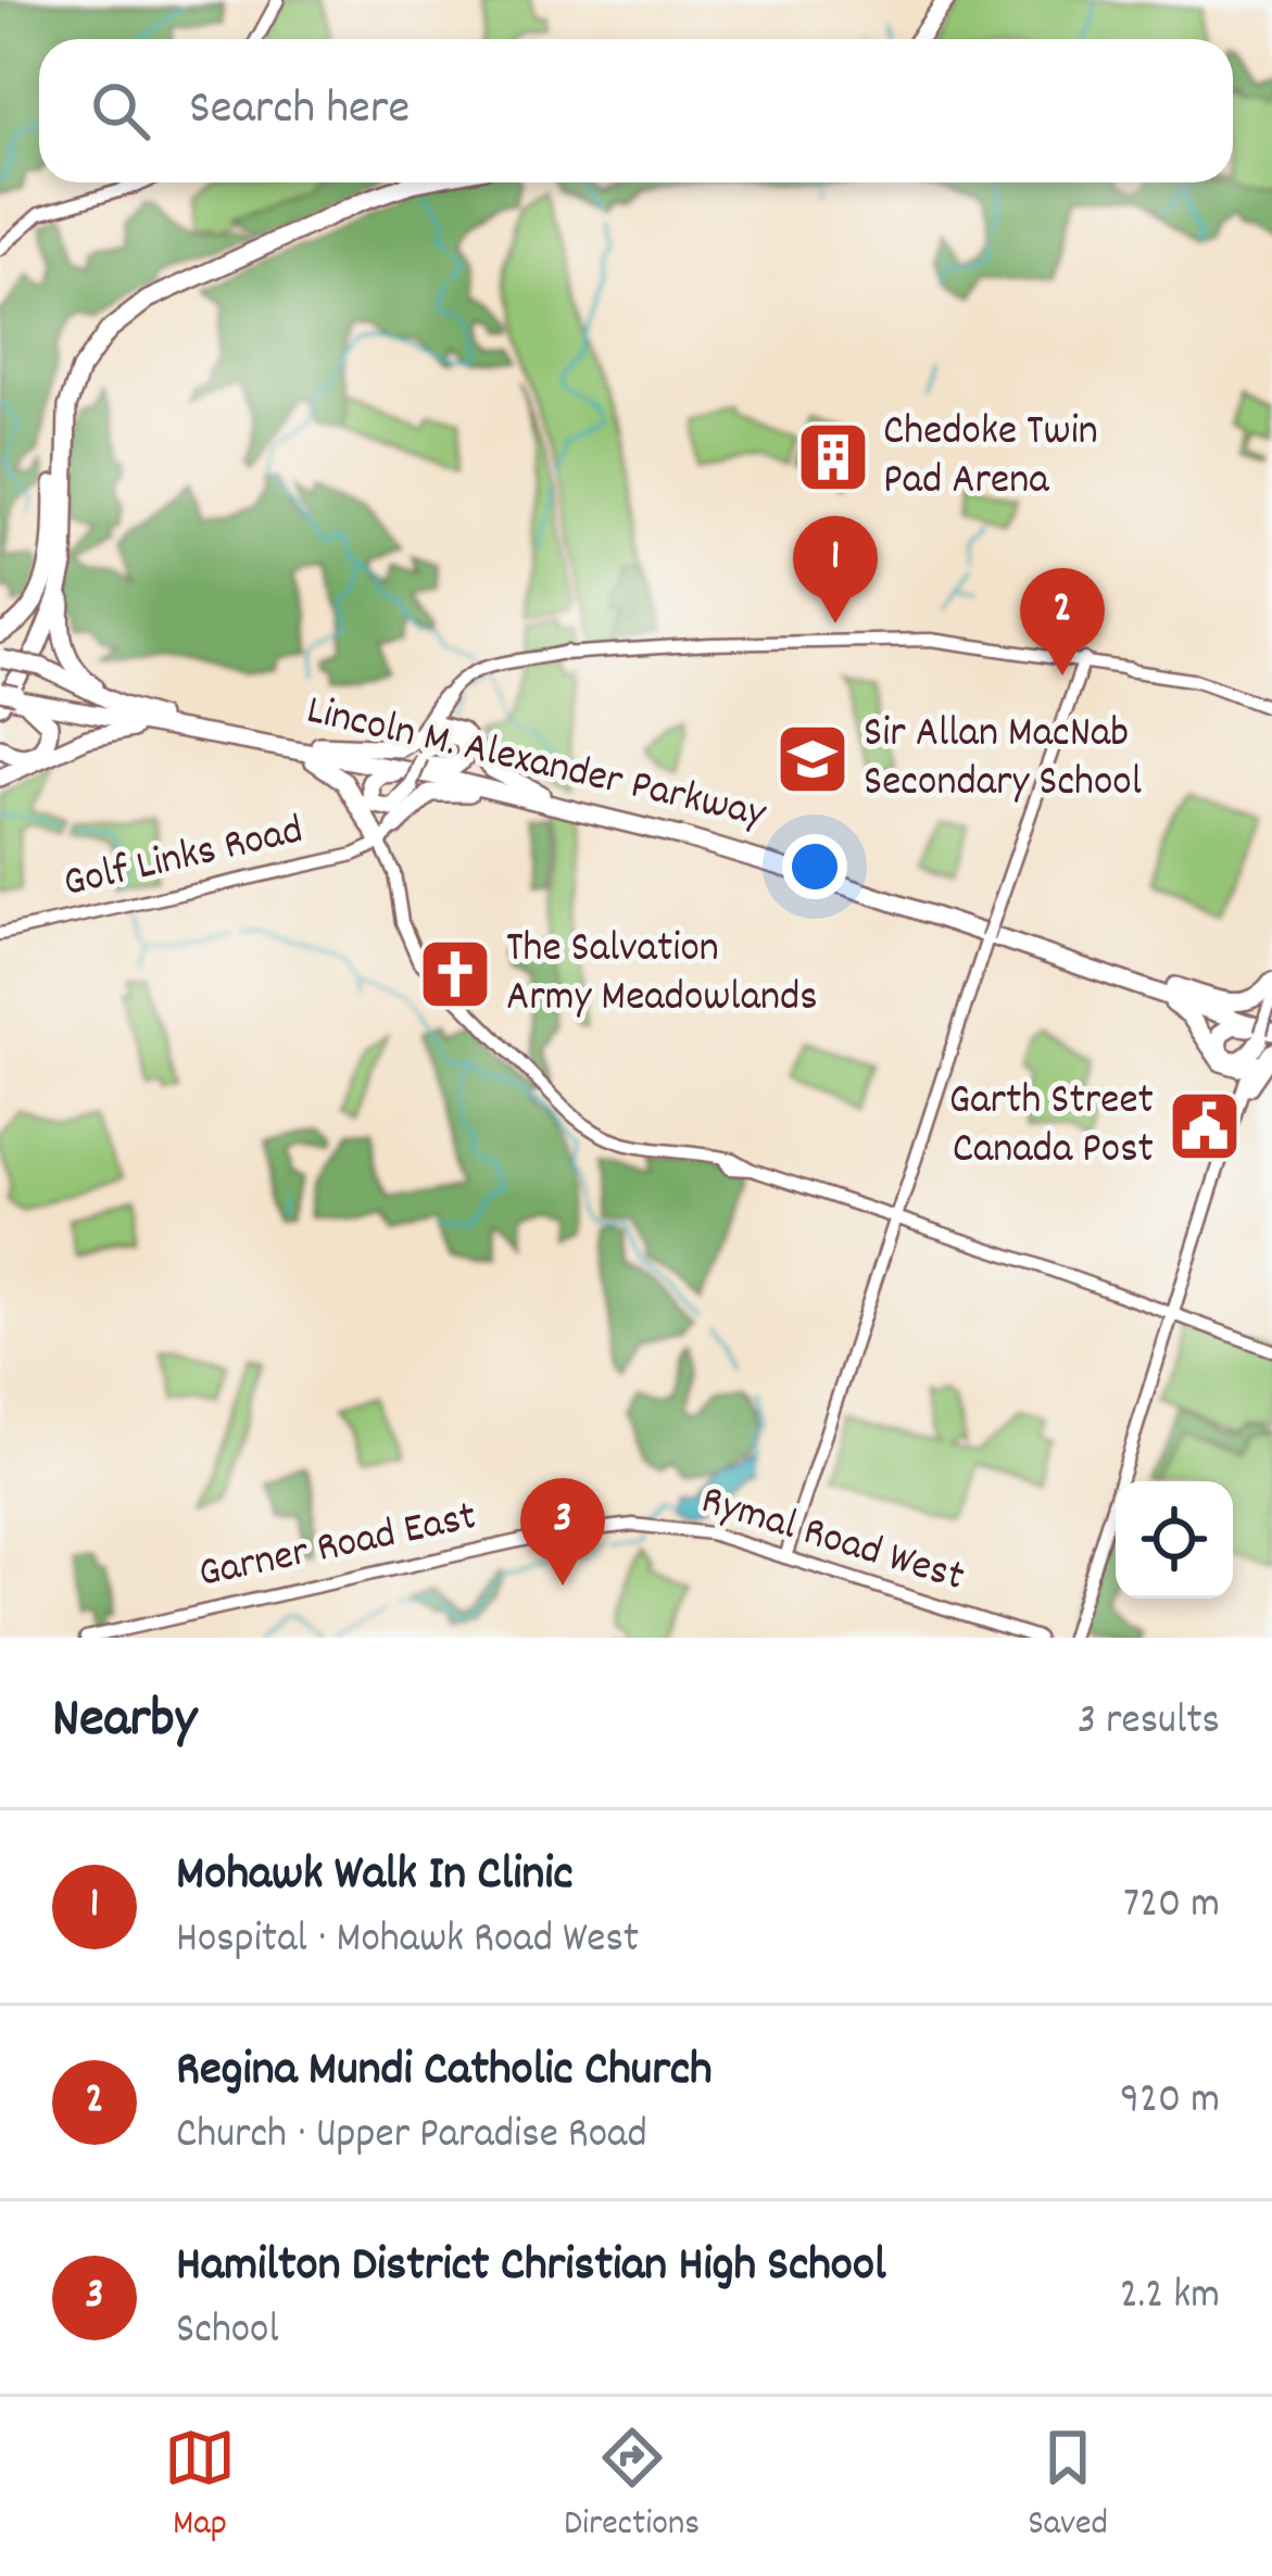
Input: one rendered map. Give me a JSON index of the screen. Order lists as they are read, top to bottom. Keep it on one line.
{"streets":{"highway":["Lincoln M. Alexander Parkway"],"main road":["Golf Links Road","Rymal Road West","Garner Road East"]},"crossings":[["Rymal Road West","Garner Road East"]],"places":{"building":["Chedoke Twin Pad Arena"],"school or university":["Sir Allan MacNab Secondary School"],"church":["The Salvation Army Meadowlands"],"public building":["Garth Street Canada Post"]},"page":{"search":"Search here","pins":["1","2","3"],"heading":["Nearby","3 results"],"list":[{"mark":"1","name":"Mohawk Walk In Clinic","note":"Hospital · Mohawk Road West","value":"720 m"},{"mark":"2","name":"Regina Mundi Catholic Church","note":"Church · Upper Paradise Road","value":"920 m"},{"mark":"3","name":"Hamilton District Christian High School","note":"School","value":"2.2 km"}],"nav":["Map","Directions","Saved"]}}
